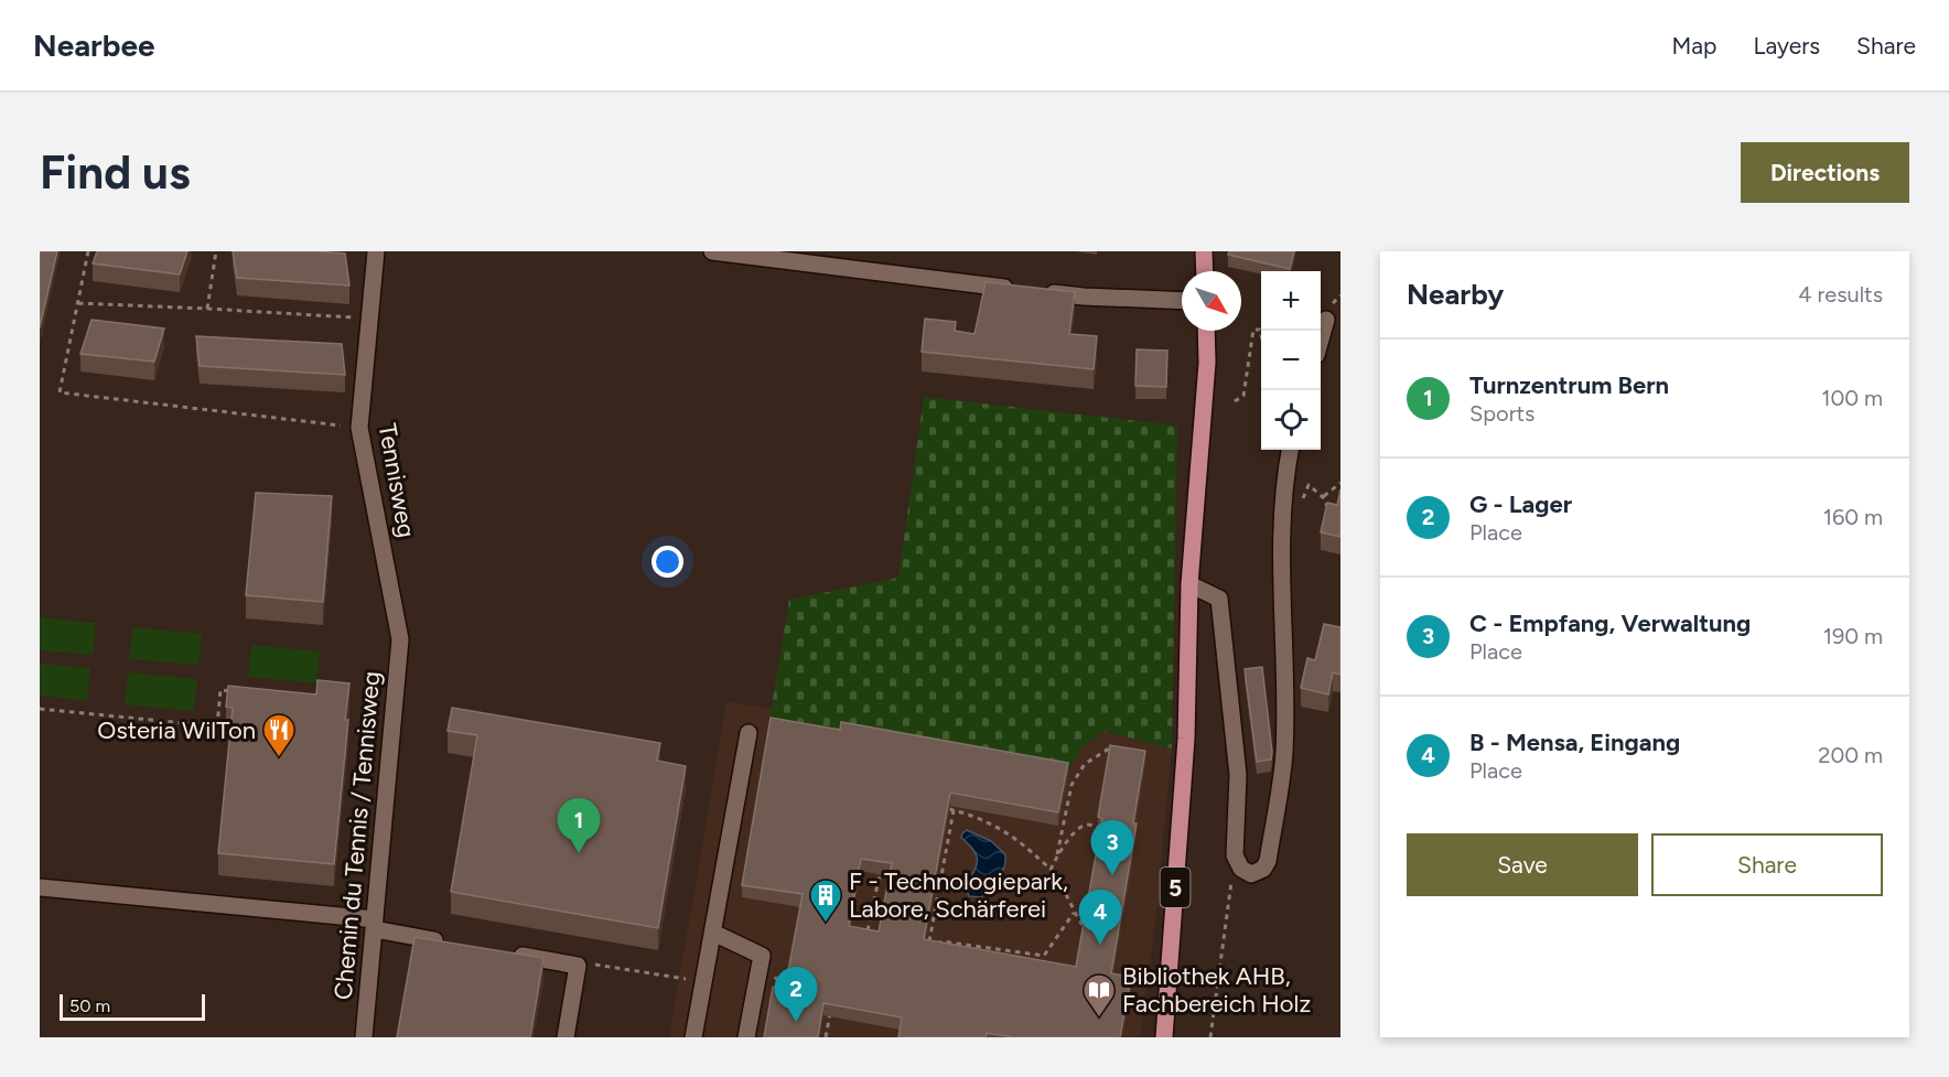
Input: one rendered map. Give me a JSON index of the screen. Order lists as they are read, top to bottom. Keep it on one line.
{"streets":{"main road":["5"],"street":["Tennisweg","Chemin du Tennis / Tennisweg"]},"crossings":[["Tennisweg","Chemin du Tennis / Tennisweg"]],"places":{"restaurant":["Osteria WilTon"],"building":["F - Technologiepark, Labore, Schärferei"],"library":["Bibliothek AHB, Fachbereich Holz"]},"scale_bar":"50 m","north":"bottom right","page":{"header":"Nearbee","nav":["Map","Layers","Share"],"buttons":["Directions",["Save","Share"]],"title":"Find us","heading":["Nearby","4 results"],"map_buttons":["+","−"],"list":[{"mark":"1","name":"Turnzentrum Bern","note":"Sports","value":"100 m"},{"mark":"2","name":"G - Lager","note":"Place","value":"160 m"},{"mark":"3","name":"C - Empfang, Verwaltung","note":"Place","value":"190 m"},{"mark":"4","name":"B - Mensa, Eingang","note":"Place","value":"200 m"}],"pins":["1","3","4","2"],"scale":"50 m"}}
